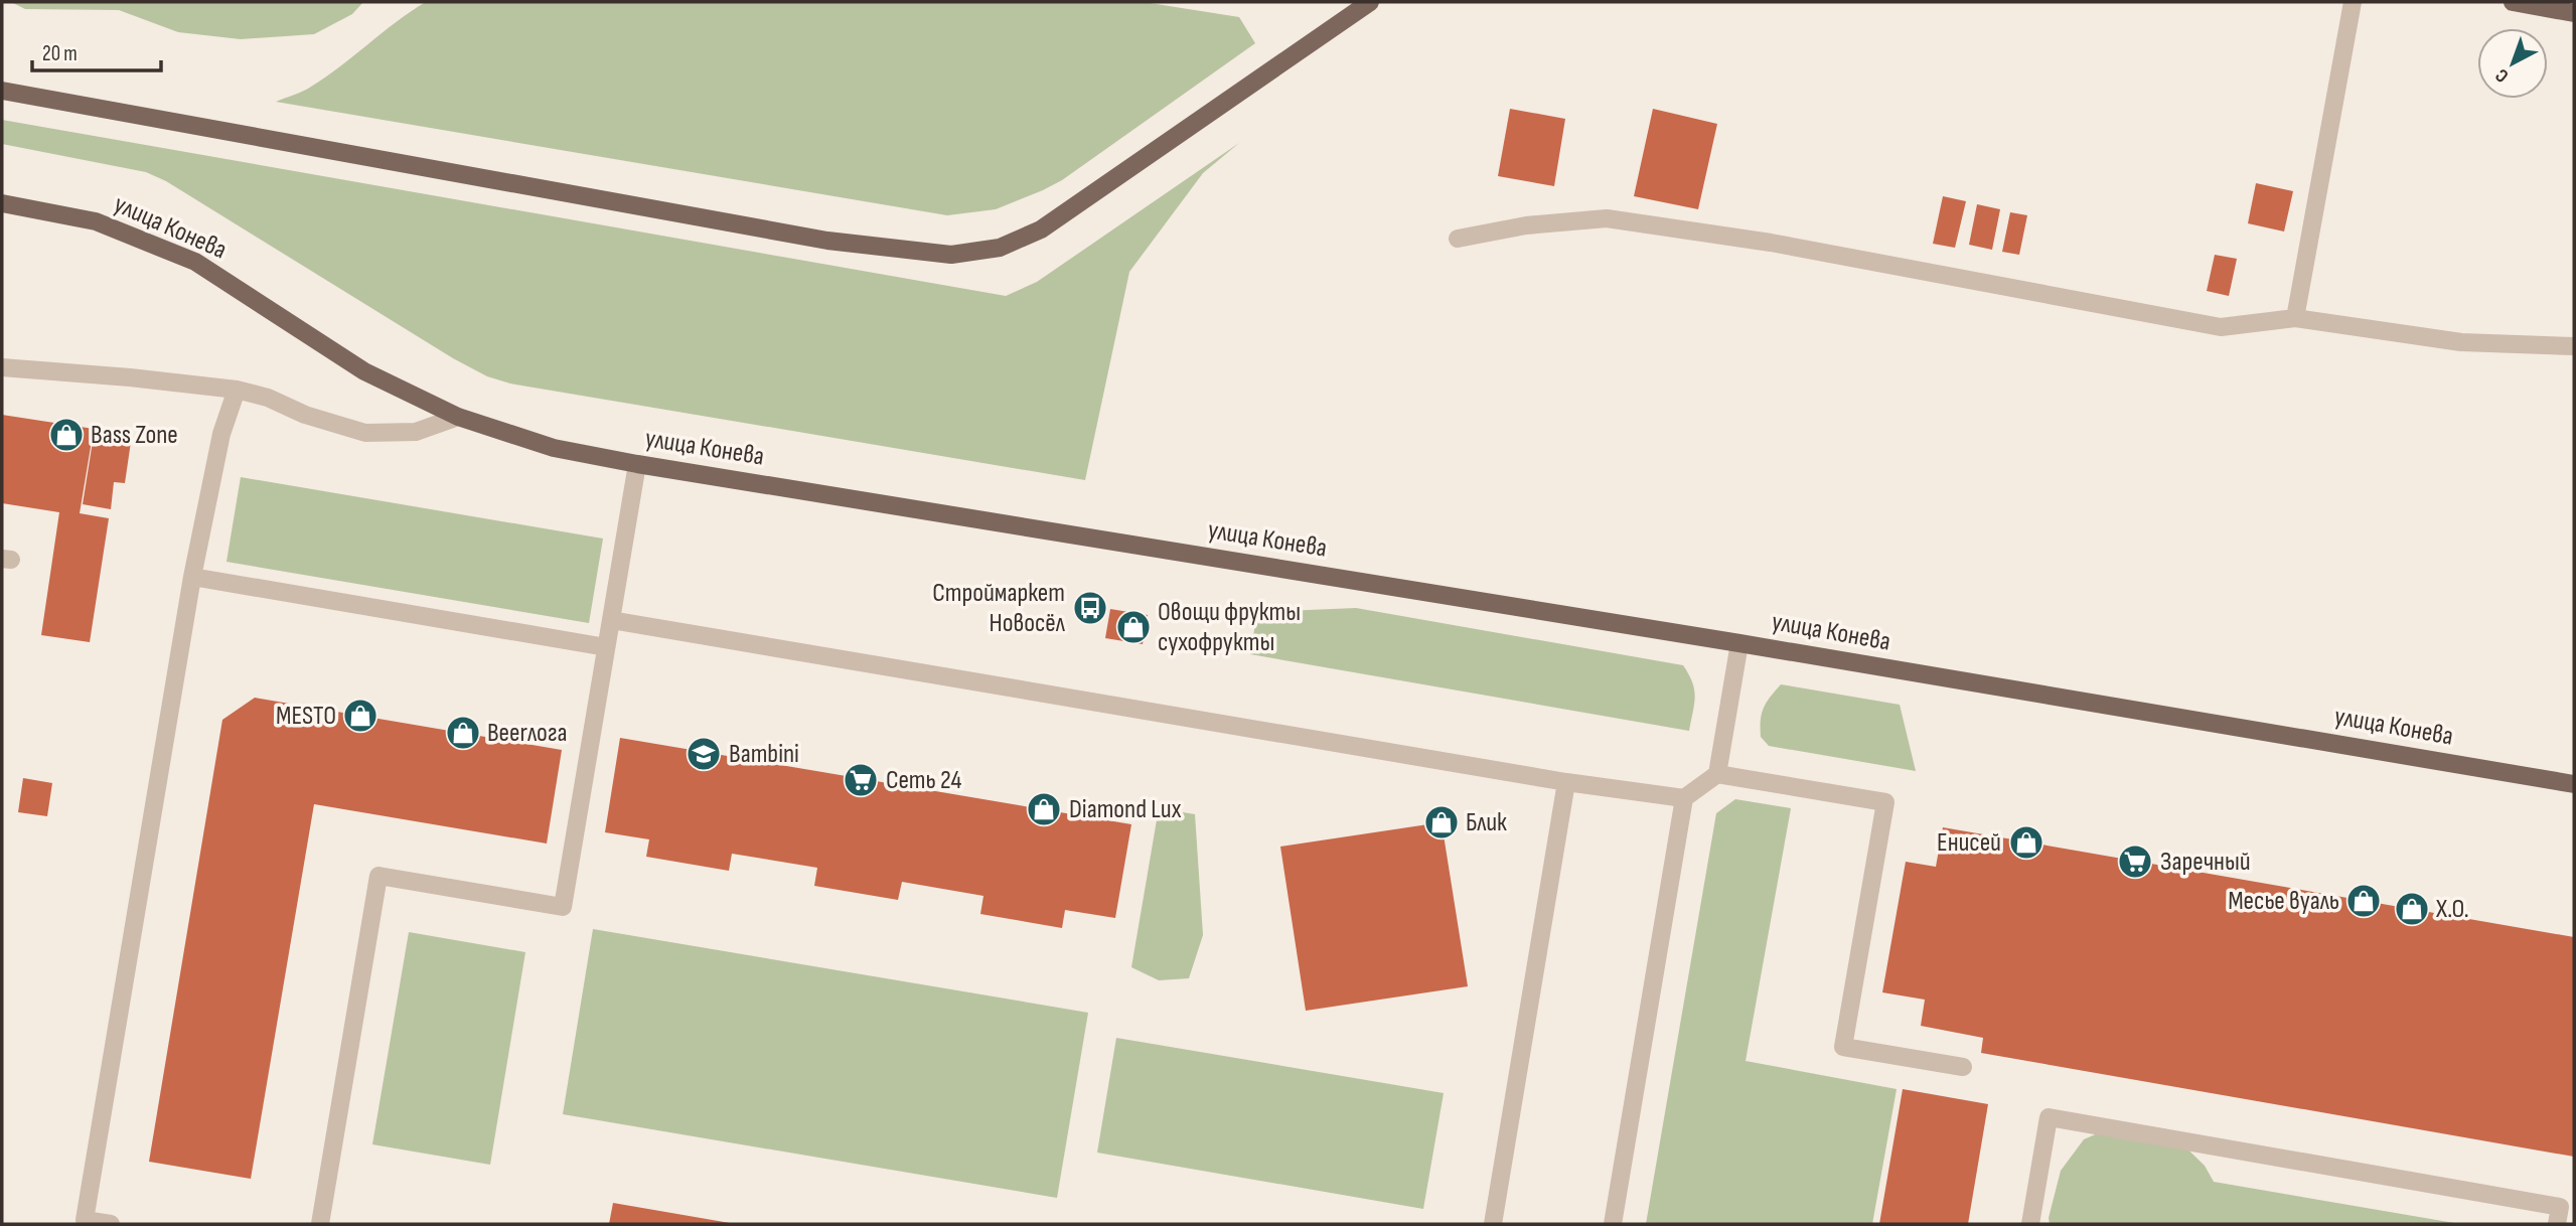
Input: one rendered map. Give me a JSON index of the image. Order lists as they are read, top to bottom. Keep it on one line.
{"streets":{"main road":["улица Конева"]},"places":{"shop":["Bass Zone","Овощи фрукты сухофрукты","MESTO","Beerлога","Diamond Lux","Блик","Енисей","Месье вуаль","X.O."],"bus stop":["Строймаркет Новосёл"],"school or university":["Bambini"],"supermarket":["Сеть 24","Заречный"]},"scale_bar":"20 m","north":"bottom left"}
